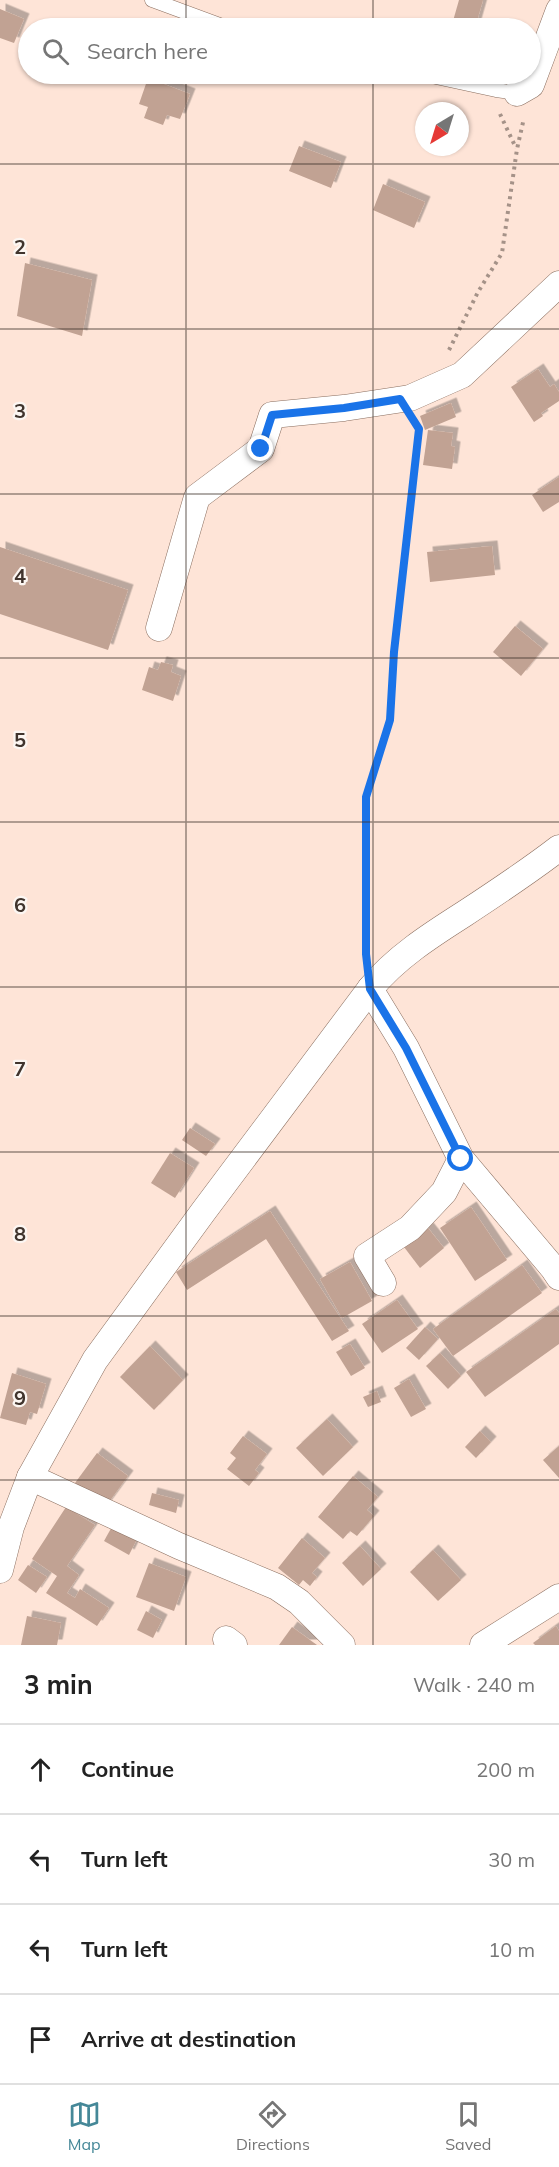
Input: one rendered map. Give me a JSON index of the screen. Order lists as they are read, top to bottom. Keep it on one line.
{"north":"bottom left","page":{"search":"Search here","heading":["3 min","Walk · 240 m"],"list":[["Continue","200 m"],["Turn left","30 m"],["Turn left","10 m"],"Arrive at destination"],"nav":["Map","Directions","Saved"]},"grid":{"rows":["2","3","4","5","6","7","8","9"]}}
